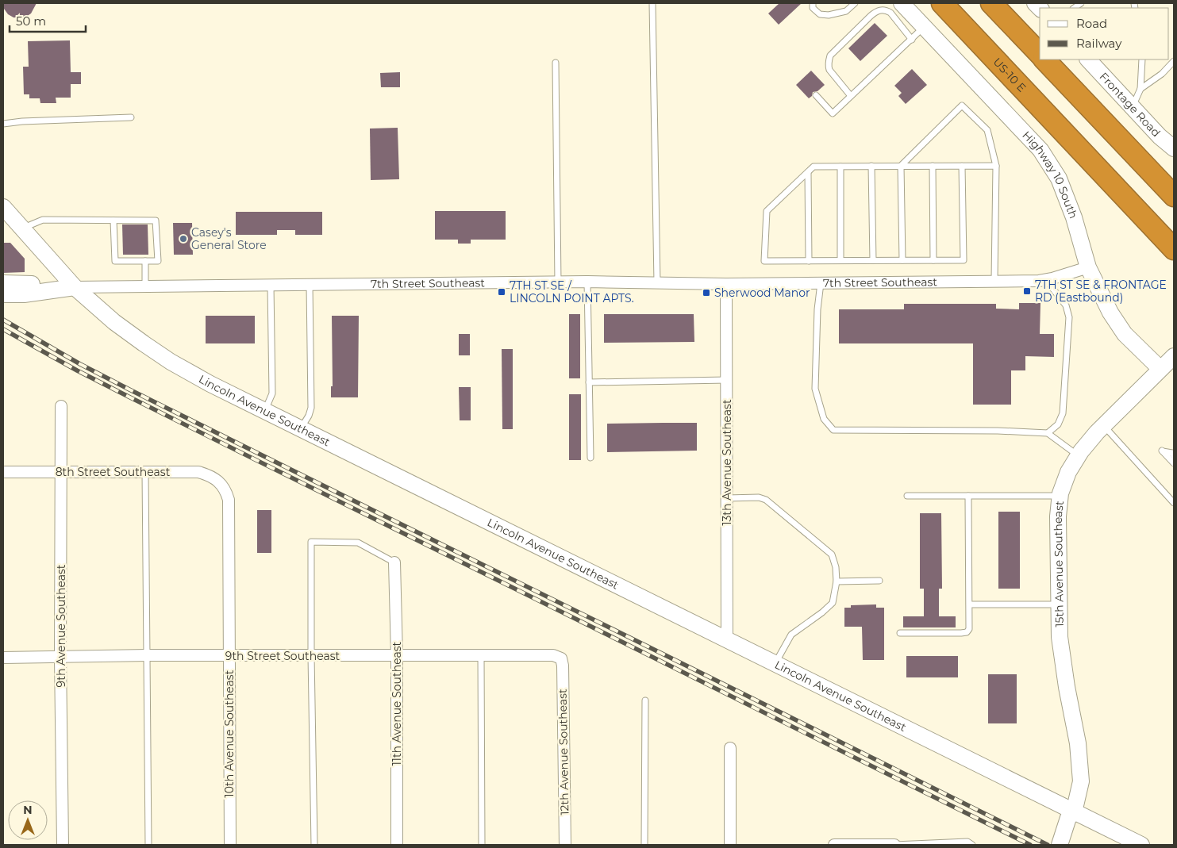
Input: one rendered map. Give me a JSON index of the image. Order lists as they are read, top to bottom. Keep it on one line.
{"streets":{"highway":["US-10 E"],"street":["Frontage Road","Highway 10 South","7th Street Southeast","Lincoln Avenue Southeast","13th Avenue Southeast","8th Street Southeast","15th Avenue Southeast","9th Avenue Southeast","9th Street Southeast","11th Avenue Southeast","10th Avenue Southeast","12th Avenue Southeast"]},"crossings":[["Highway 10 South","7th Street Southeast"],["Highway 10 South","15th Avenue Southeast"],["7th Street Southeast","Lincoln Avenue Southeast"],["7th Street Southeast","13th Avenue Southeast"],["Lincoln Avenue Southeast","13th Avenue Southeast"],["Lincoln Avenue Southeast","15th Avenue Southeast"],["8th Street Southeast","9th Avenue Southeast"],["8th Street Southeast","10th Avenue Southeast"],["9th Avenue Southeast","9th Street Southeast"],["9th Street Southeast","11th Avenue Southeast"],["9th Street Southeast","10th Avenue Southeast"],["9th Street Southeast","12th Avenue Southeast"]],"places":{"other":["Casey's General Store"],"transit":["7TH ST SE & FRONTAGE RD (Eastbound)","7TH ST SE / LINCOLN POINT APTS.","Sherwood Manor"]},"legend":["Road","Railway"],"scale_bar":"50 m","north":"top"}
